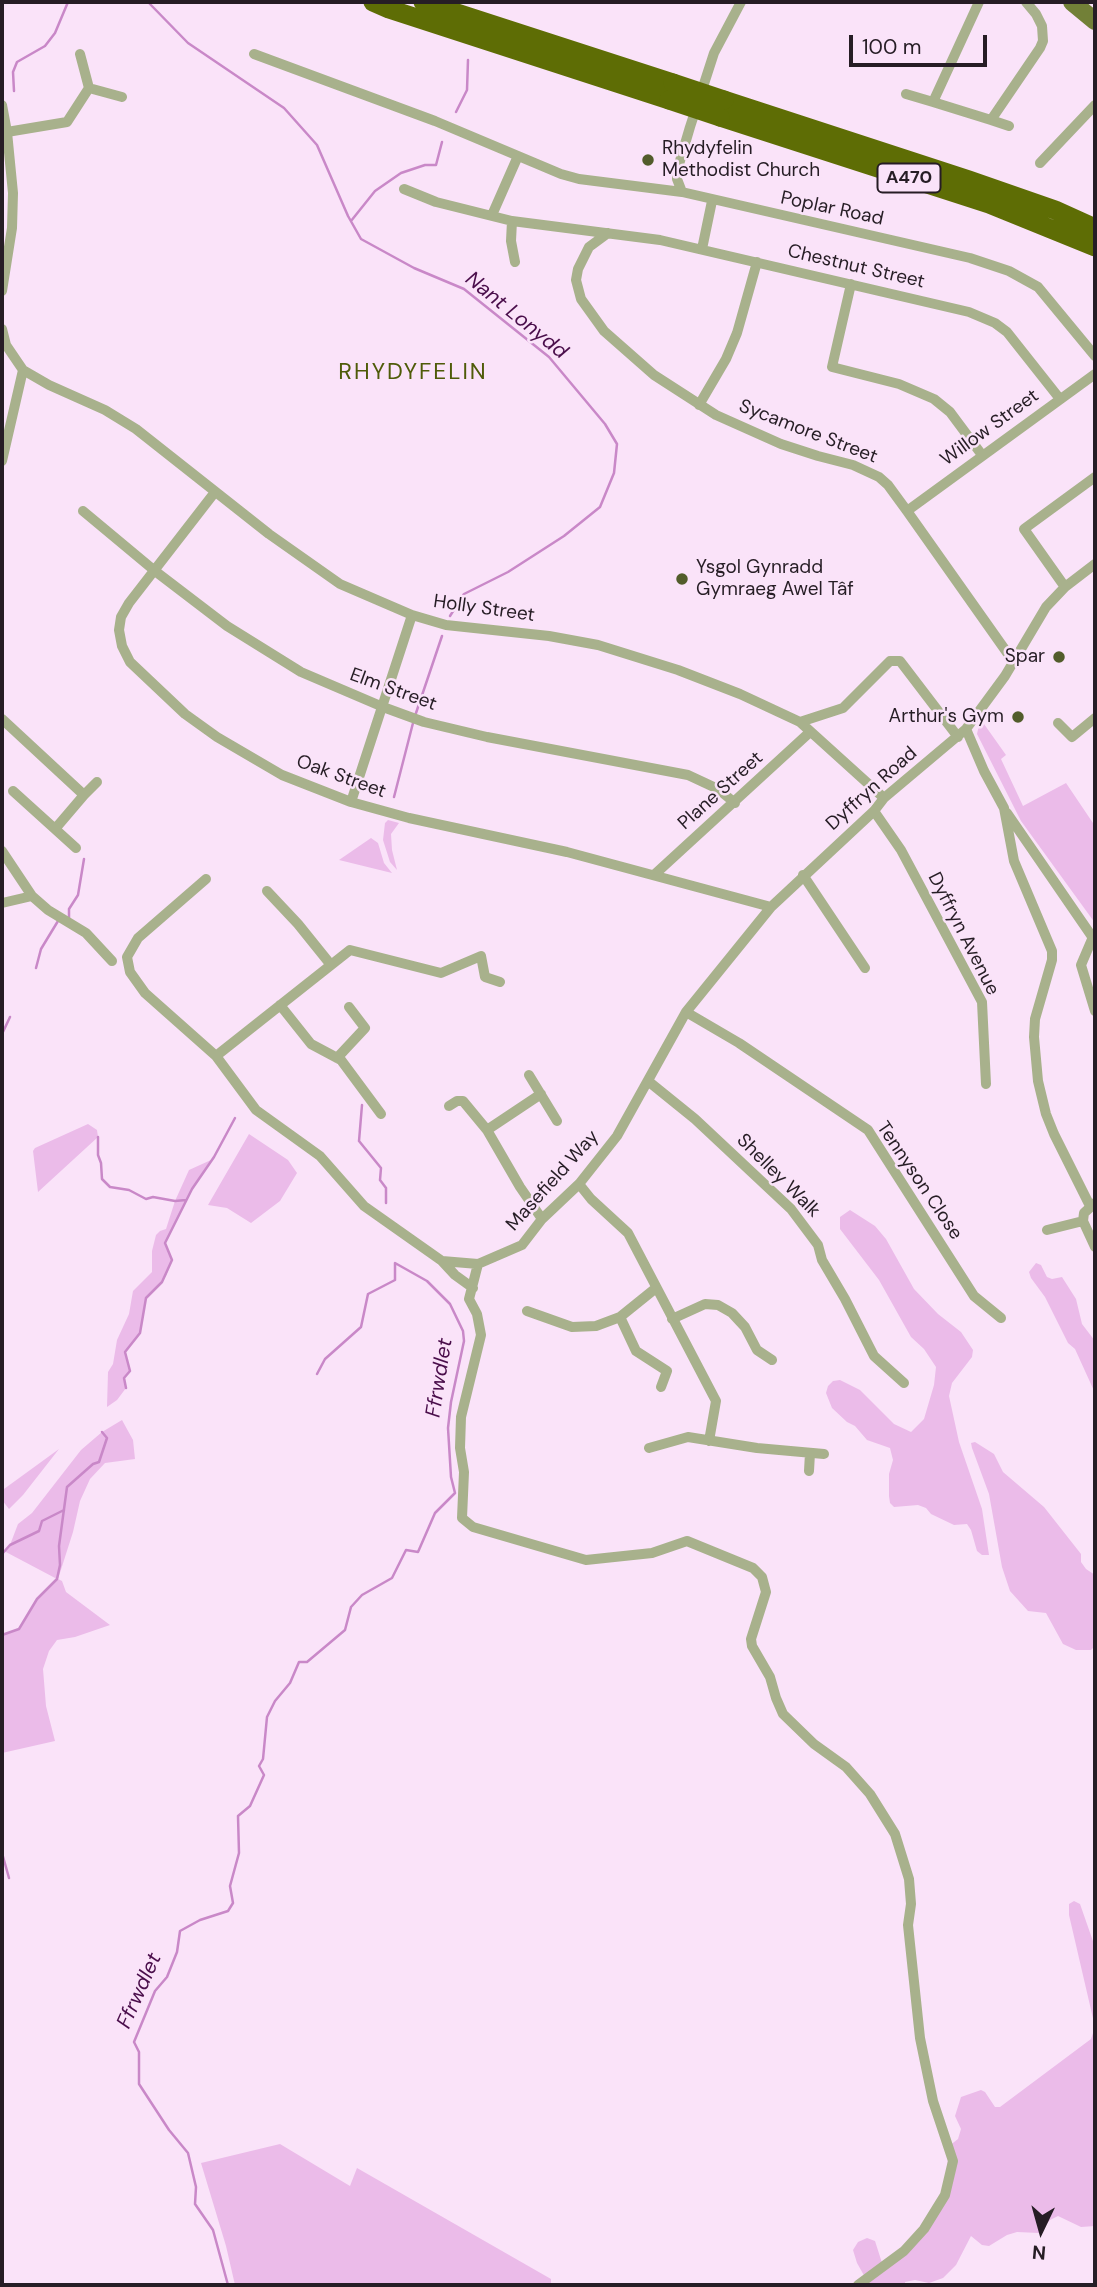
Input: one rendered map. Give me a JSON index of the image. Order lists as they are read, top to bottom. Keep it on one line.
{"streets":{"highway":["A470"],"street":["Poplar Road","Chestnut Street","Willow Street","Sycamore Street","Holly Street","Elm Street","Oak Street","Dyffryn Road","Plane Street","Dyffryn Avenue","Shelley Walk","Masefield Way","Tennyson Close"]},"crossings":[["Chestnut Street","Willow Street"],["Chestnut Street","Sycamore Street"],["Willow Street","Sycamore Street"],["Sycamore Street","Dyffryn Road"],["Holly Street","Oak Street"],["Holly Street","Dyffryn Road"],["Holly Street","Plane Street"],["Elm Street","Oak Street"],["Elm Street","Plane Street"],["Oak Street","Dyffryn Road"],["Oak Street","Plane Street"],["Dyffryn Road","Dyffryn Avenue"],["Dyffryn Road","Masefield Way"],["Shelley Walk","Masefield Way"],["Masefield Way","Tennyson Close"]],"districts":["RHYDYFELIN"],"water":["Nant Lonydd","Ffrwdlet"],"places":["Rhydyfelin Methodist Church","Ysgol Gynradd Gymraeg Awel Tâf","Spar","Arthur's Gym"],"scale_bar":"100 m","north":"bottom"}
